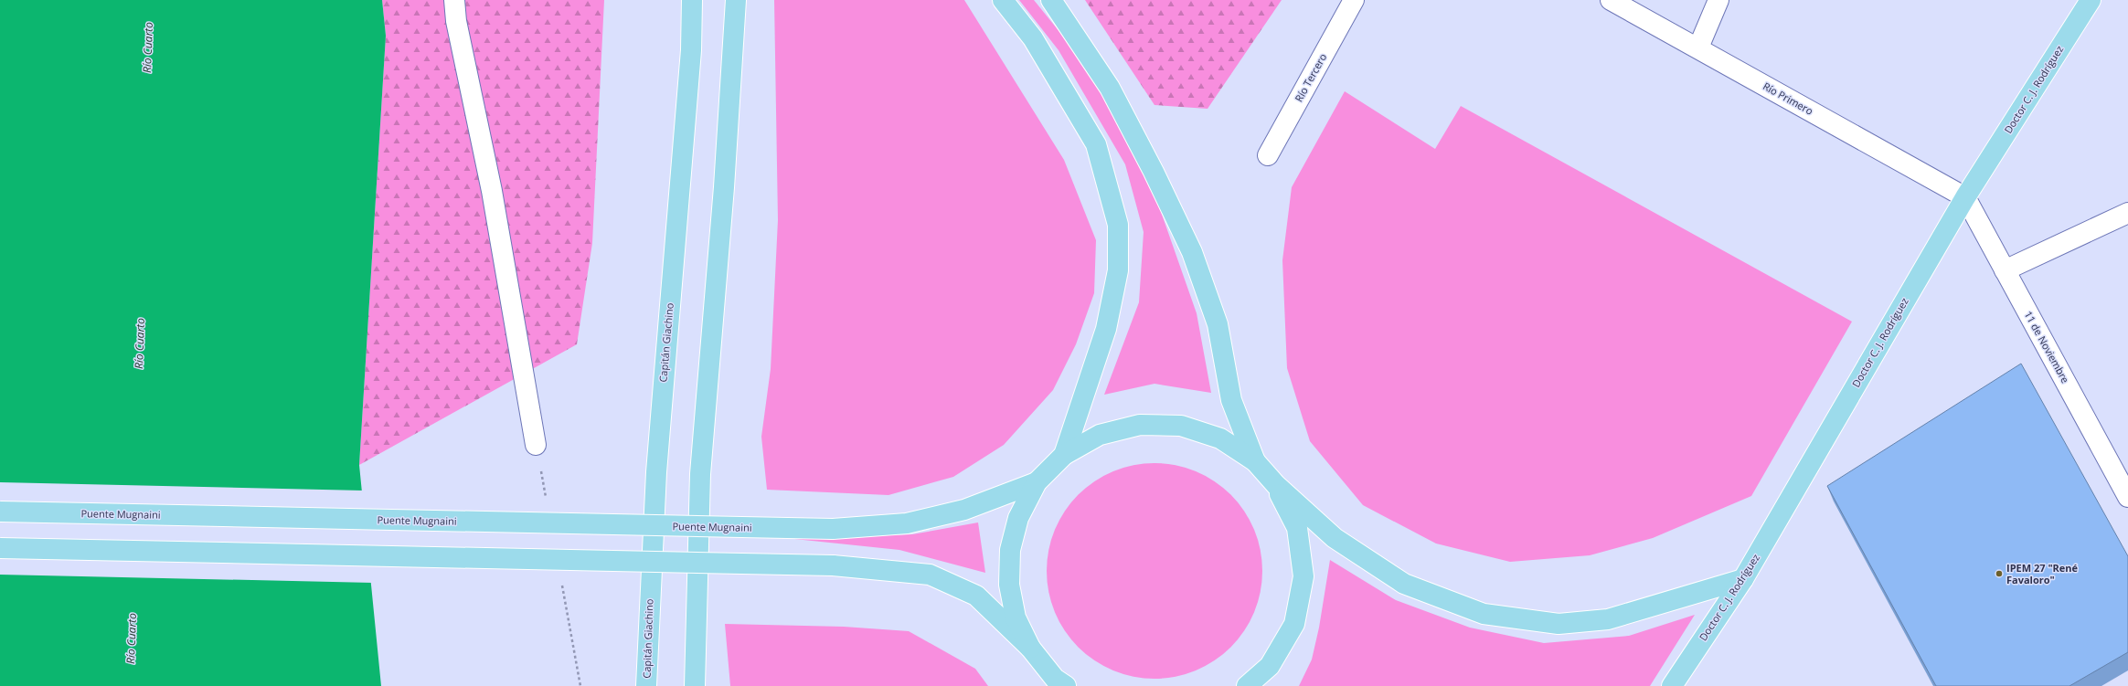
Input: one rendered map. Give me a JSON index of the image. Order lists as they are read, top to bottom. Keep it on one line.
{"streets":{"main road":["Doctor C. J. Rodríguez","Capitán Giachino","Puente Mugnaini"],"street":["Río Tercero","Río Primero","11 de Noviembre"]},"crossings":[["Doctor C. J. Rodríguez","Río Primero"],["Doctor C. J. Rodríguez","11 de Noviembre"],["Río Primero","11 de Noviembre"]],"water":["Río Cuarto"],"places":["IPEM 27 \"René Favaloro\""]}
